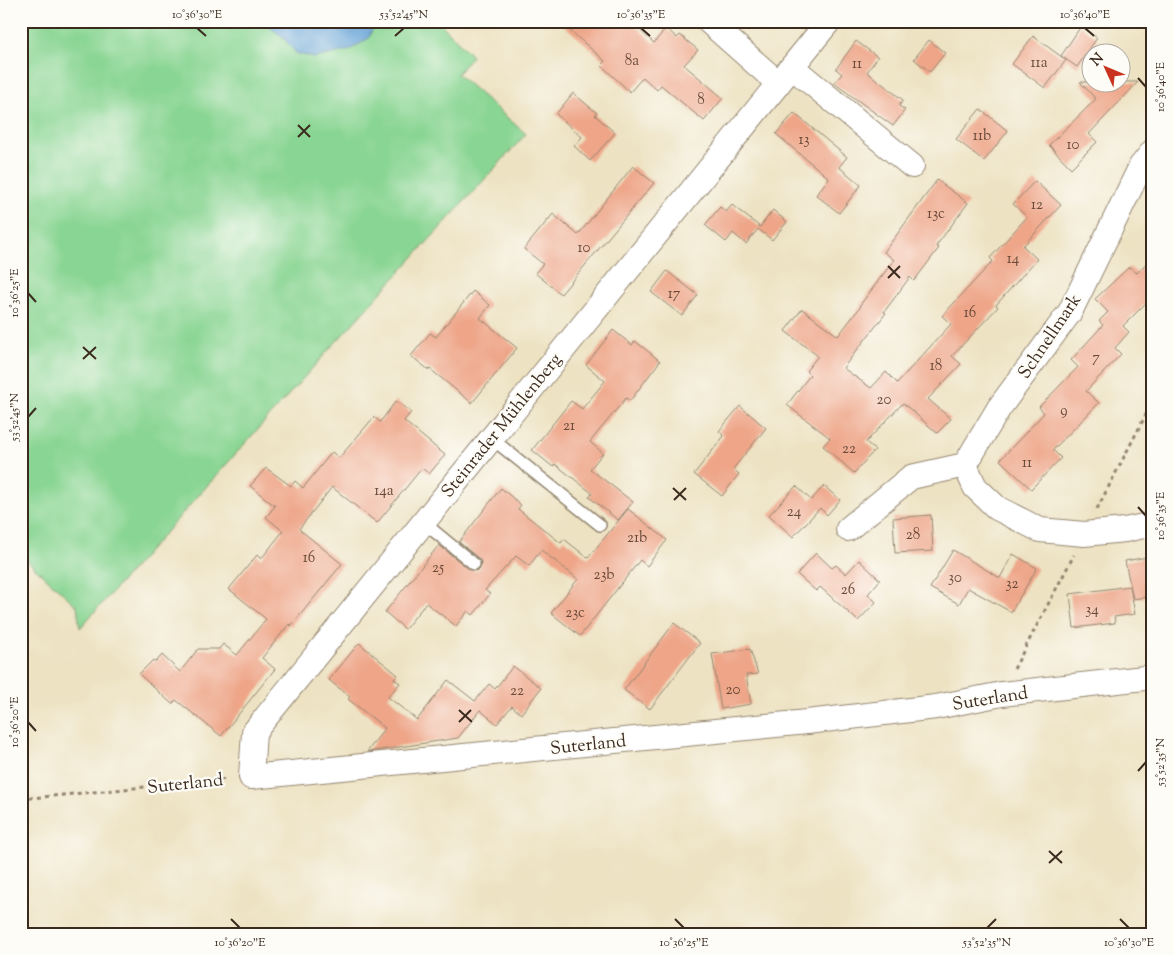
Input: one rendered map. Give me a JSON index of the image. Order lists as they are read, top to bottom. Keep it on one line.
{"streets":{"street":["Schnellmark","Steinrader Mühlenberg","Suterland"]},"crossings":[["Steinrader Mühlenberg","Suterland"]],"house_numbers":["8a","11a","11","8","11b","13","10","12","13c","10","14","17","16","7","18","20","9","21","22","11","14a","24","28","21b","16","25","23b","30","32","26","34","23c","20","22"],"north":"top left","coordinates":["10°36'30\"E","53°52'45\"N","10°36'35\"E","10°36'40\"E","10°36'25\"E","10°36'20\"E","53°52'35\"N"]}
